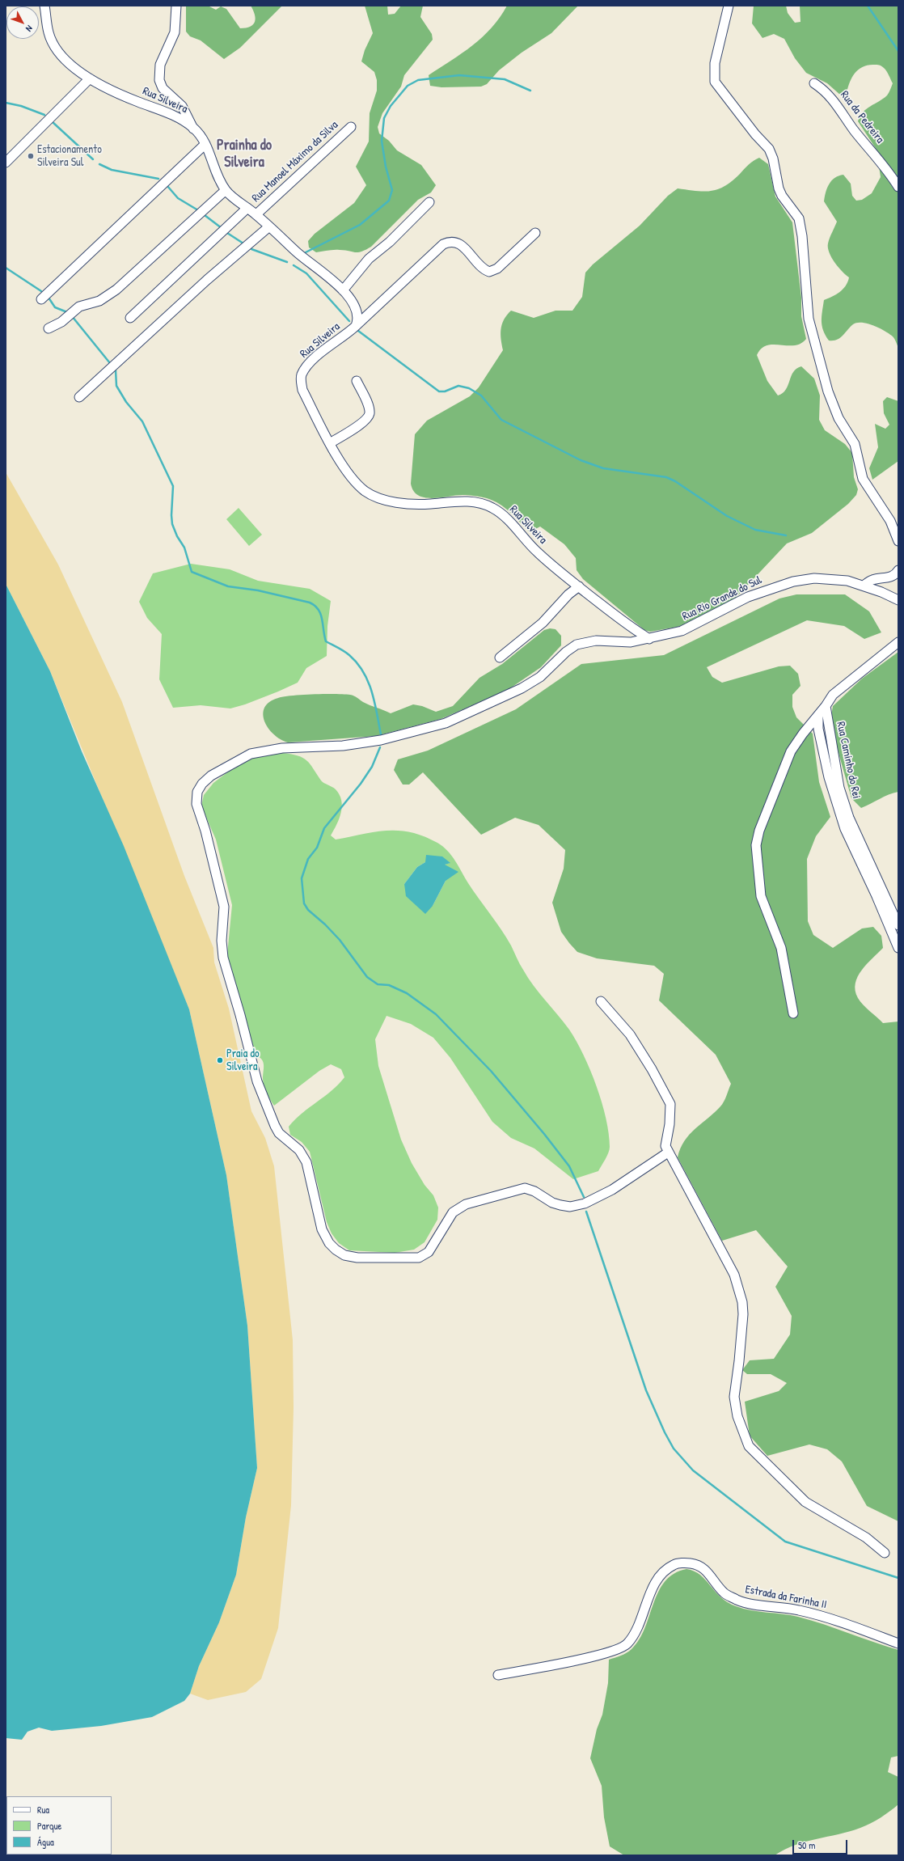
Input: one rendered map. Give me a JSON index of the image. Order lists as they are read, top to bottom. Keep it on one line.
{"streets":{"street":["Rua Silveira","Rua da Pedreira","Rua Manoel Máximo da Silva","Rua Rio Grande do Sul","Rua Caminho do Rei","Estrada da Farinha II"]},"crossings":[["Rua Silveira","Rua Manoel Máximo da Silva"],["Rua Silveira","Rua Rio Grande do Sul"]],"districts":["Prainha do Silveira"],"places":["Estacionamento Silveira Sul","Praia do Silveira"],"legend":["Rua","Parque","Água"],"scale_bar":"50 m","north":"bottom right"}
